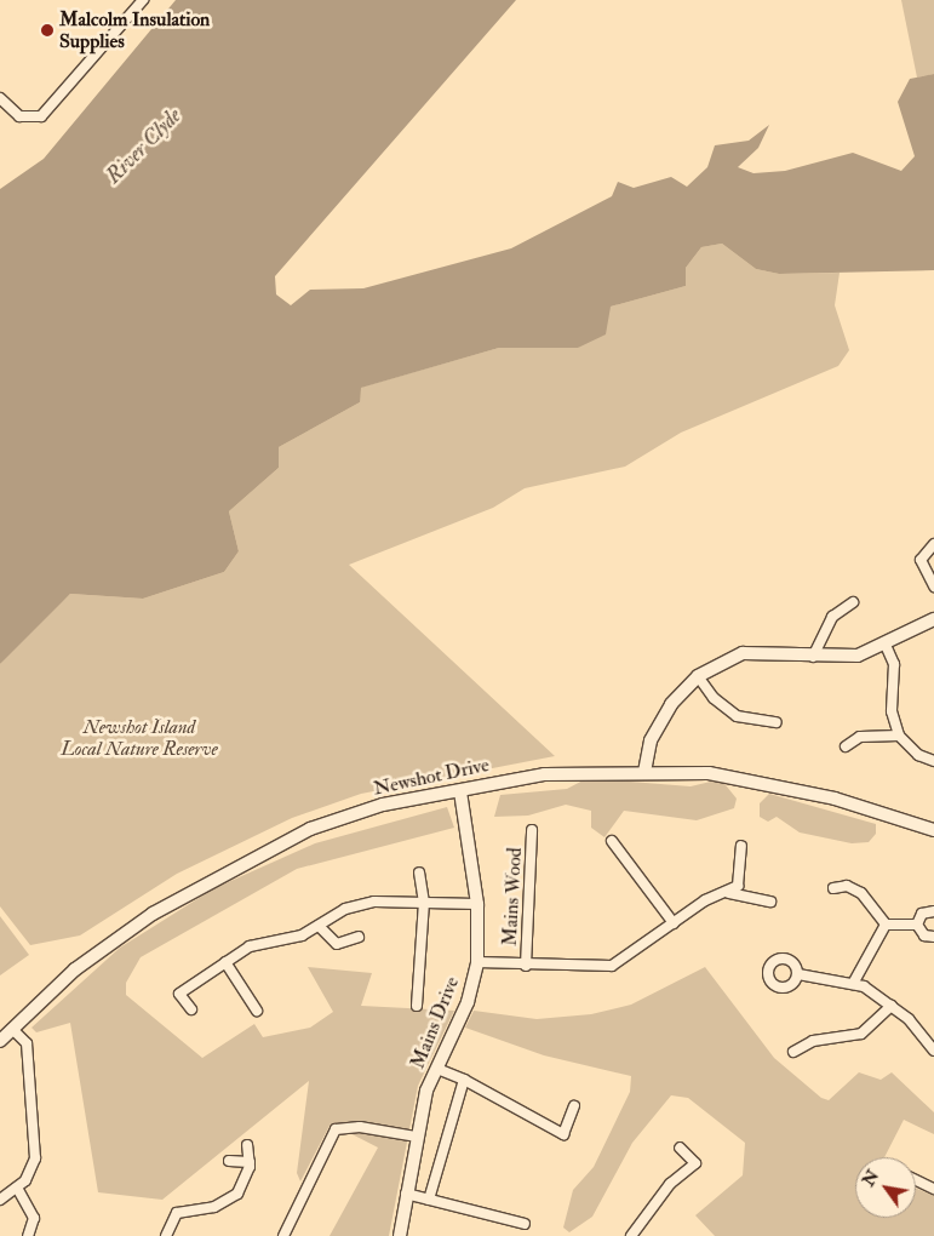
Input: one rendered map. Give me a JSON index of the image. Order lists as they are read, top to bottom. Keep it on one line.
{"streets":{"street":["Newshot Drive","Mains Wood","Mains Drive"]},"crossings":[["Newshot Drive","Mains Drive"],["Mains Wood","Mains Drive"]],"water":["River Clyde"],"parks":["Newshot Island Local Nature Reserve"],"places":["Malcolm Insulation Supplies"],"north":"top left"}
